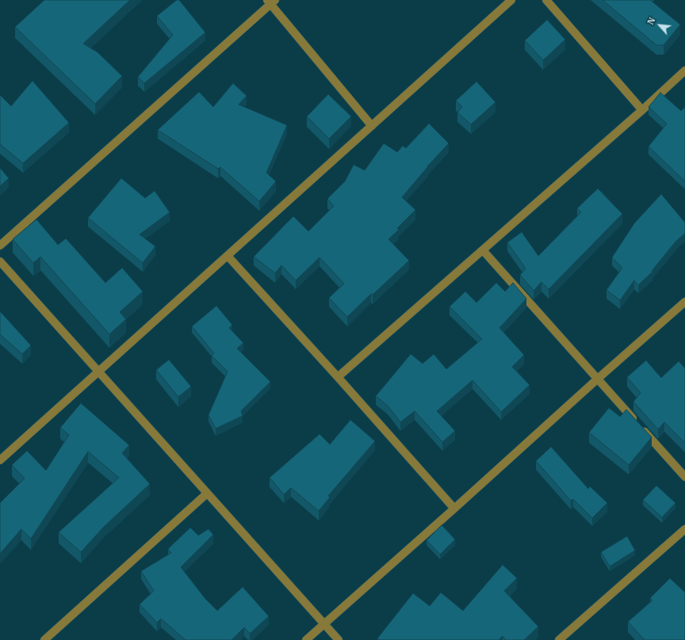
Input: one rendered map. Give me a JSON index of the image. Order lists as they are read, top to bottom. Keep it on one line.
{"north":"top left"}
